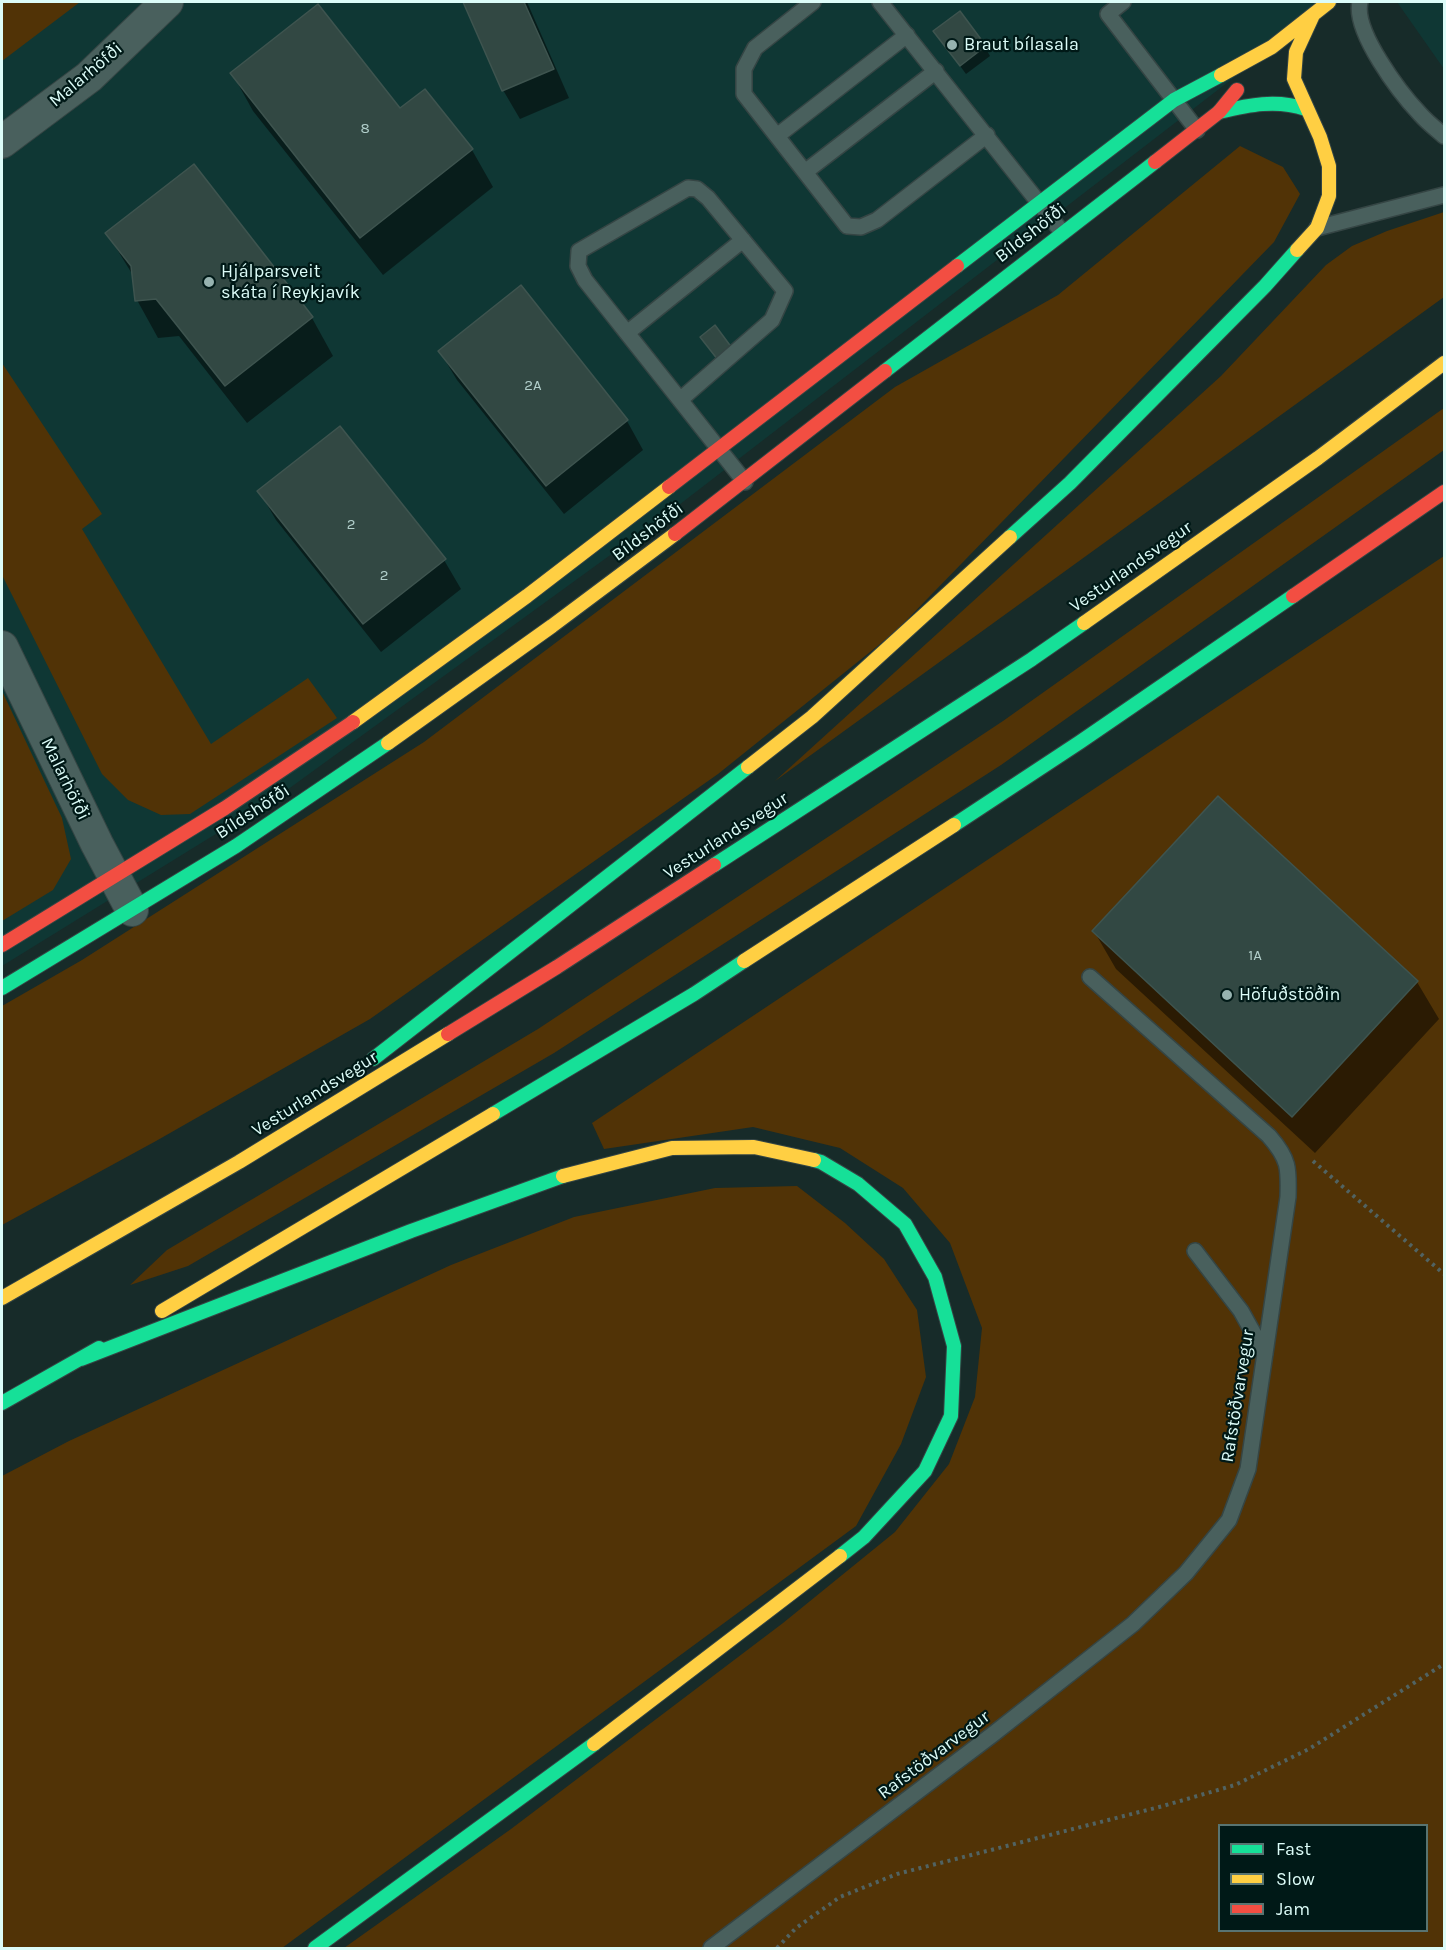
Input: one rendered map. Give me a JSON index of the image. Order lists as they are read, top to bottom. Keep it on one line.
{"streets":{"main road":["Bíldshöfði","Vesturlandsvegur"],"street":["Malarhöfði"],"lane":["Rafstöðvarvegur"]},"crossings":[["Malarhöfði","Bíldshöfði"]],"places":["Braut bílasala","Hjálparsveit skáta í Reykjavík","Höfuðstöðin"],"house_numbers":["8","2A","2","2","1A"],"legend":["Fast","Slow","Jam"]}
